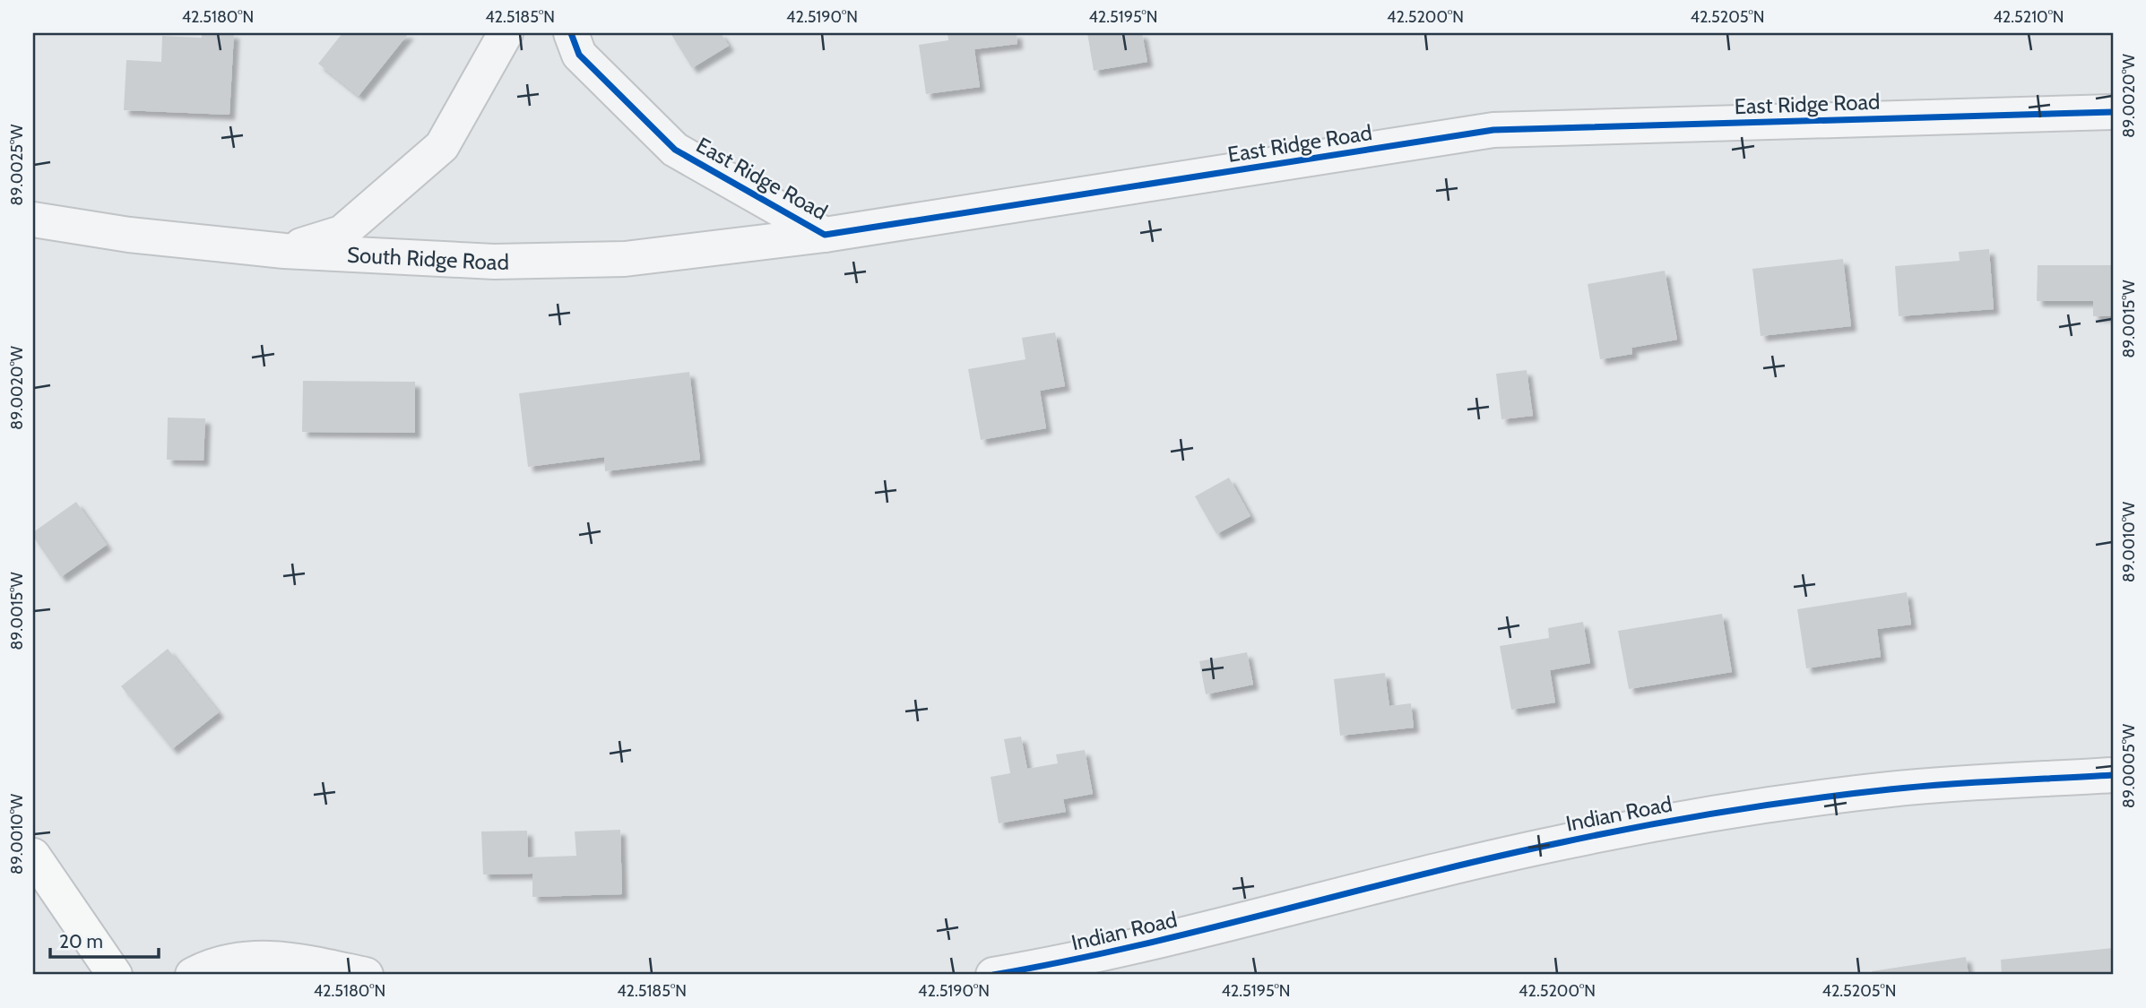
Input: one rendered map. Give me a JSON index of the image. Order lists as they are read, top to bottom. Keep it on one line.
{"streets":{"street":["East Ridge Road","South Ridge Road","Indian Road"]},"crossings":[["East Ridge Road","South Ridge Road"]],"scale_bar":"20 m","coordinates":["42.5180°N","42.5185°N","42.5190°N","42.5195°N","42.5200°N","42.5205°N","42.5210°N","89.0020°W","89.0025°W","89.0015°W","89.0010°W","89.0005°W"]}
